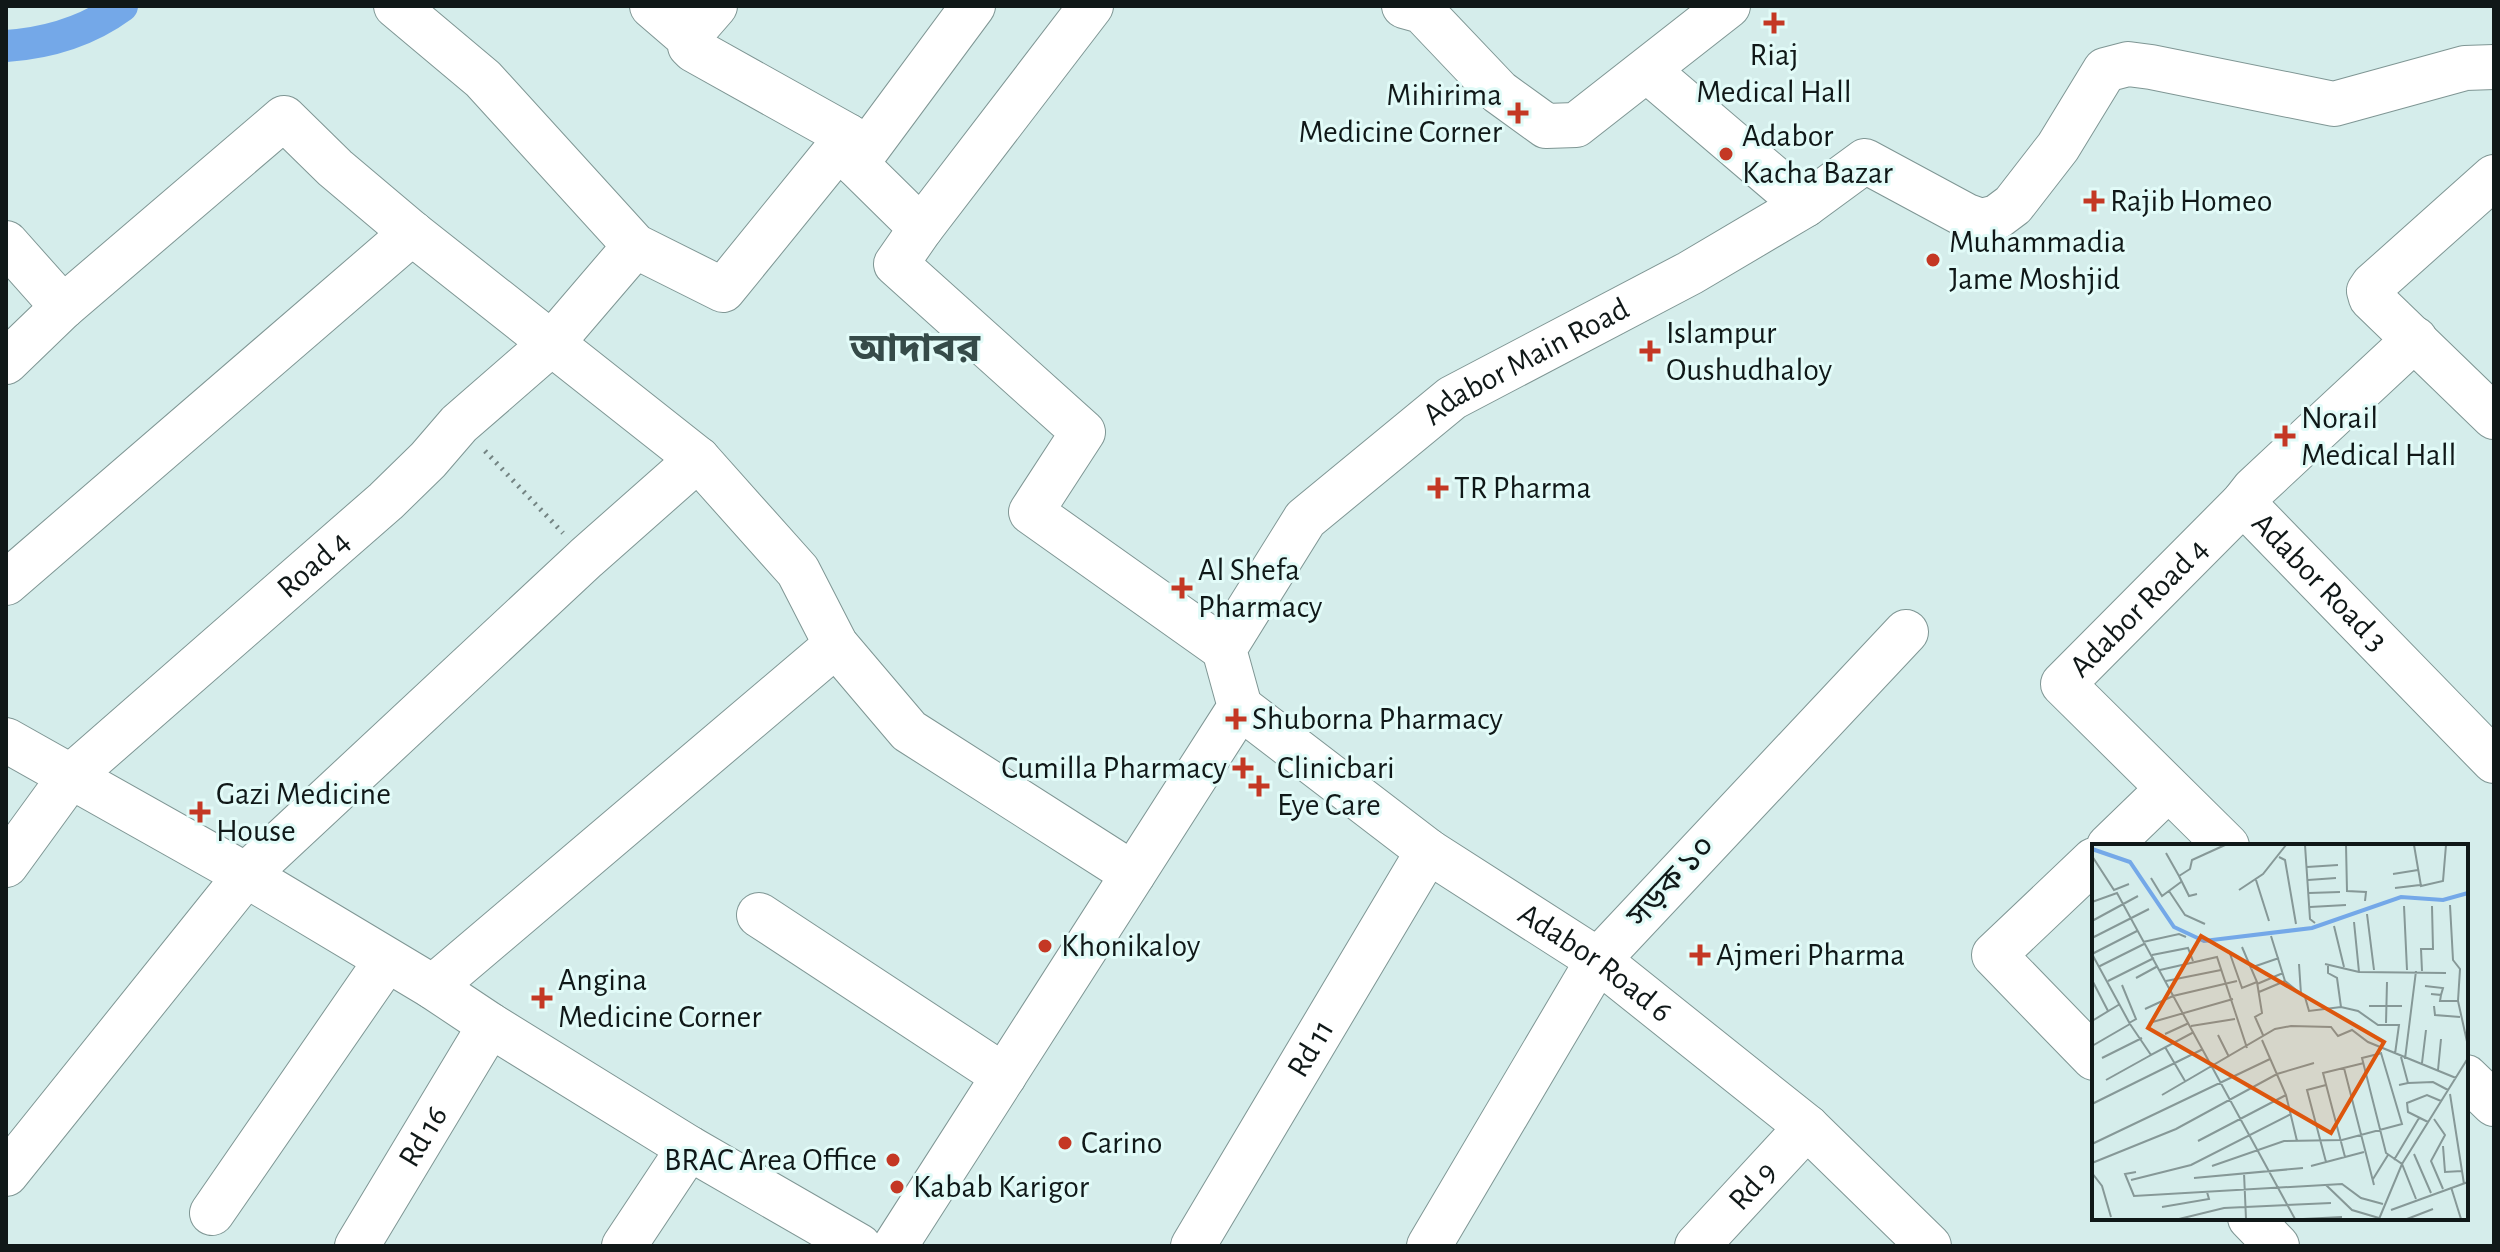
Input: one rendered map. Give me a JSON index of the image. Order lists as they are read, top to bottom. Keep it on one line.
{"streets":{"street":["Adabor Main Road","Road 4","Adabor Road 3","Adabor Road 4","সড়ক ১০","Adabor Road 6","Rd 11","Rd 16","Rd 9"]},"crossings":[["Adabor Road 3","Adabor Road 4"],["সড়ক ১০","Adabor Road 6"],["Adabor Road 6","Rd 11"],["Adabor Road 6","Rd 9"]],"districts":["আদাবর"],"places":{"health":["Riaj Medical Hall","Mihirima Medicine Corner","Rajib Homeo","Islampur Oushudhaloy","Norail Medical Hall","TR Pharma","Al Shefa Pharmacy","Shuborna Pharmacy","Cumilla Pharmacy","Clinicbari Eye Care","Gazi Medicine House","Ajmeri Pharma","Angina Medicine Corner"],"other":["Adabor Kacha Bazar","Muhammadia Jame Moshjid","Khonikaloy","Carino","BRAC Area Office","Kabab Karigor"]}}
